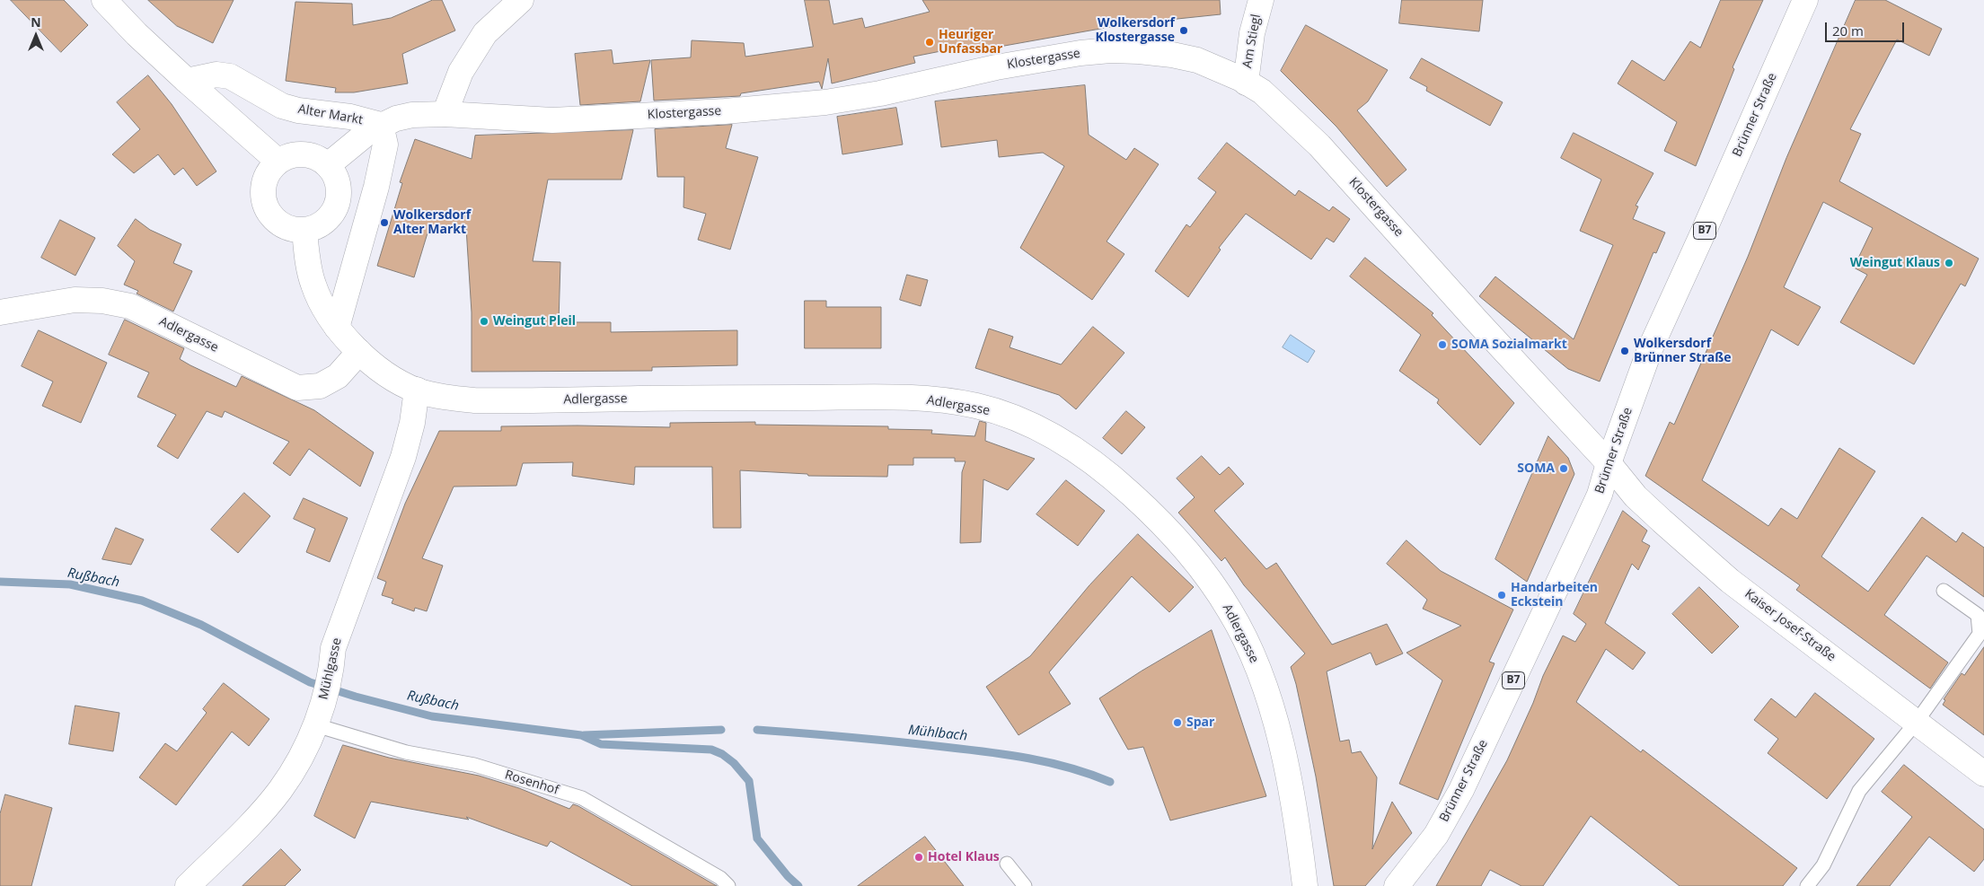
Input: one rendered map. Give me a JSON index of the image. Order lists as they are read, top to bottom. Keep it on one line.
{"streets":{"street":["Am Stiegl","Klostergasse","Alter Markt","Brünner Straße","B7","Adlergasse","Kaiser Josef-Straße","Mühlgasse"],"lane":["Rosenhof"]},"crossings":[["Am Stiegl","Klostergasse"],["Klostergasse","Alter Markt"],["Klostergasse","Brünner Straße"],["Klostergasse","Adlergasse"],["Klostergasse","Kaiser Josef-Straße"],["Alter Markt","Adlergasse"],["Brünner Straße","Kaiser Josef-Straße"],["Adlergasse","Mühlgasse"],["Mühlgasse","Rosenhof"]],"water":["Rußbach","Mühlbach"],"places":["Wolkersdorf Klostergasse","Heuriger Unfassbar","Wolkersdorf Alter Markt","Weingut Klaus","Weingut Pleil","SOMA Sozialmarkt","Wolkersdorf Brünner Straße","SOMA","Handarbeiten Eckstein","Spar","Hotel Klaus"],"scale_bar":"20 m","north":"top"}
